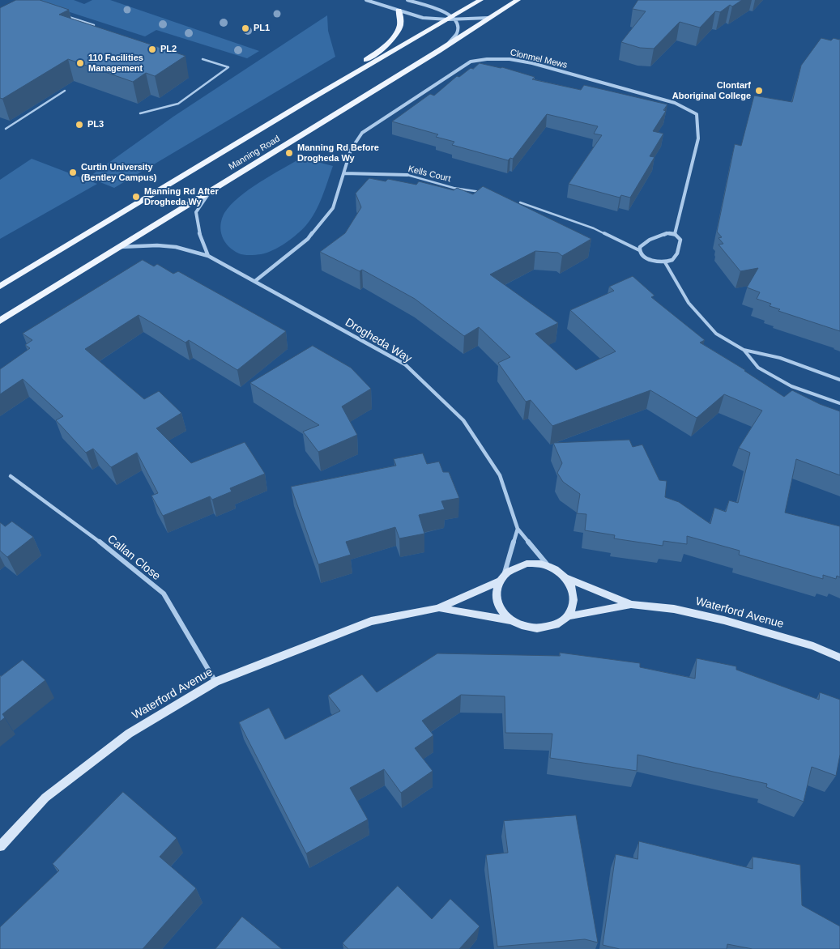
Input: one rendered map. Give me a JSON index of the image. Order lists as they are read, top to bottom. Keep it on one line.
{"streets":{"main road":["Manning Road"],"street":["Clonmel Mews","Kells Court","Drogheda Way","Callan Close","Waterford Avenue"]},"crossings":[["Clonmel Mews","Kells Court"],["Clonmel Mews","Drogheda Way"],["Manning Road","Drogheda Way"],["Drogheda Way","Waterford Avenue"],["Callan Close","Waterford Avenue"]],"places":["PL1","PL2","110 Facilities Management","Clontarf Aboriginal College","PL3","Manning Rd Before Drogheda Wy","Curtin University (Bentley Campus)","Manning Rd After Drogheda Wy"]}
